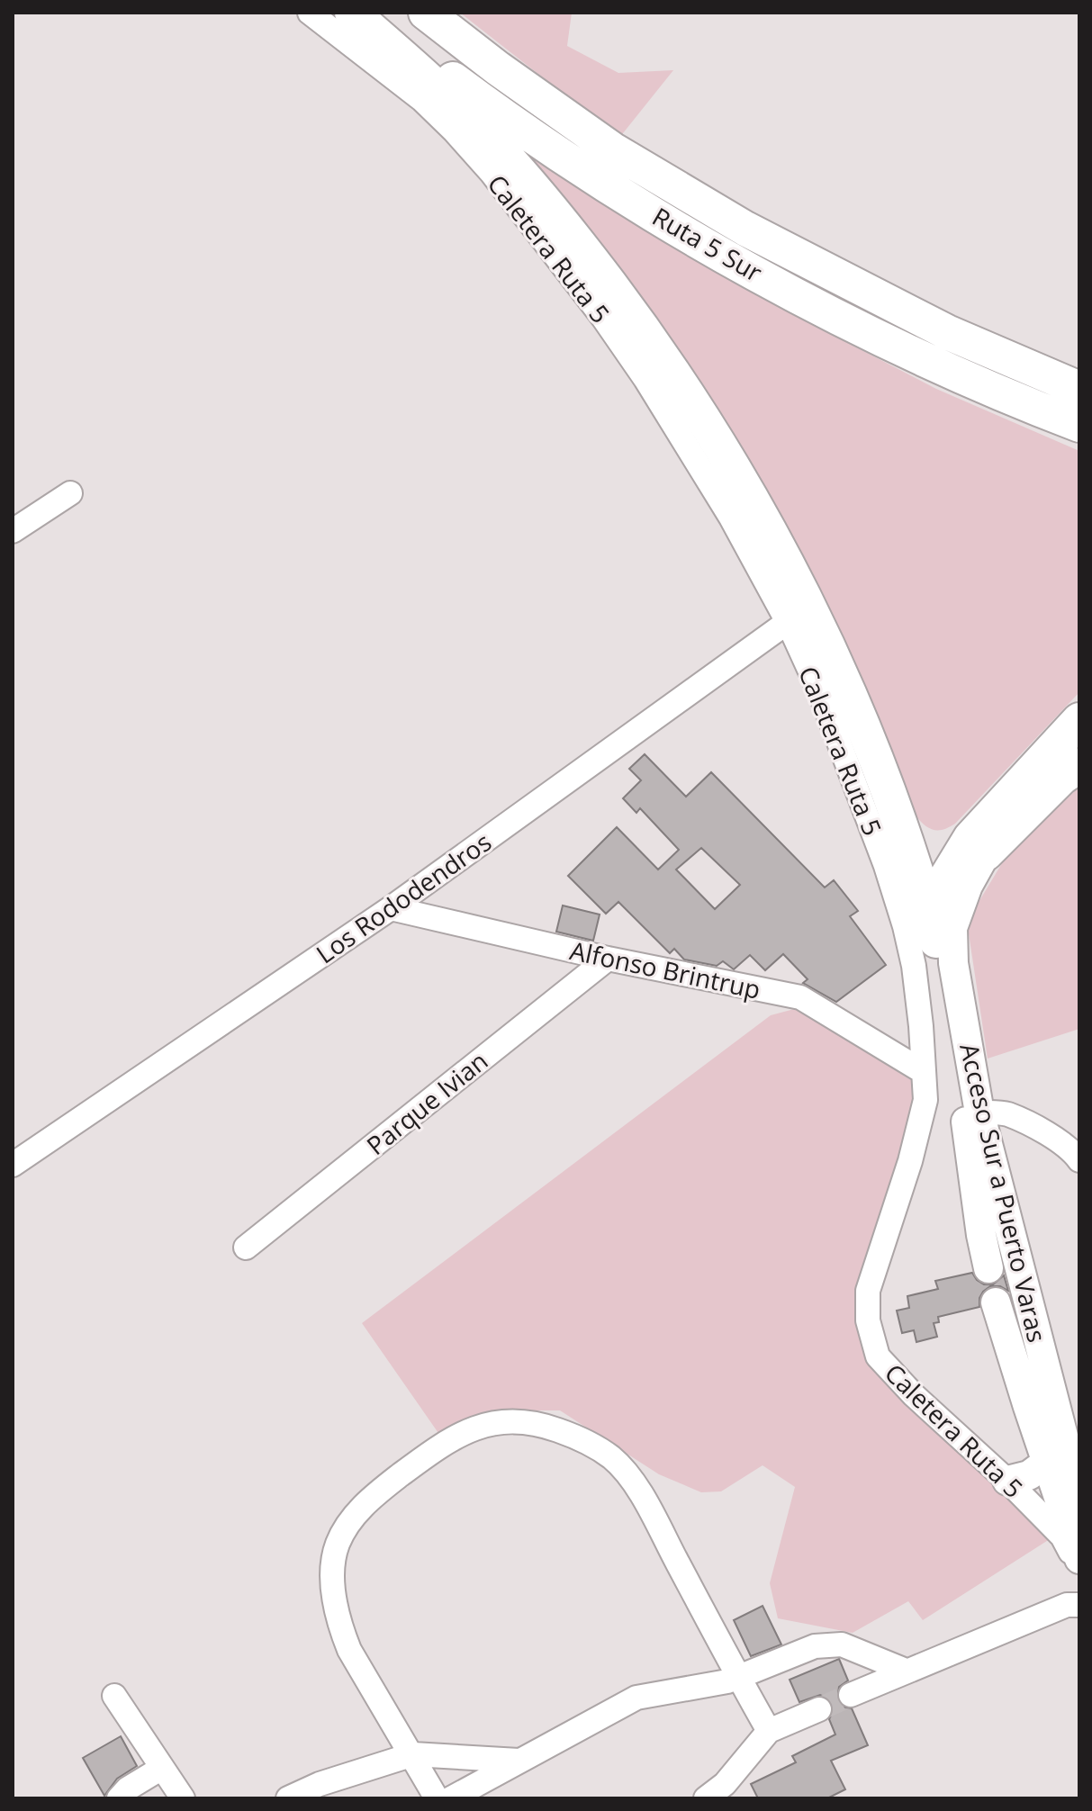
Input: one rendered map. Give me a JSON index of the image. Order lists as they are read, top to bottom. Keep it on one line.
{"streets":{"highway":["Ruta 5 Sur"],"main road":["Acceso Sur a Puerto Varas"],"street":["Caletera Ruta 5","Los Rododendros","Alfonso Brintrup","Parque Ivian"]},"crossings":[["Caletera Ruta 5","Los Rododendros"],["Caletera Ruta 5","Alfonso Brintrup"],["Los Rododendros","Alfonso Brintrup"],["Alfonso Brintrup","Parque Ivian"]]}
